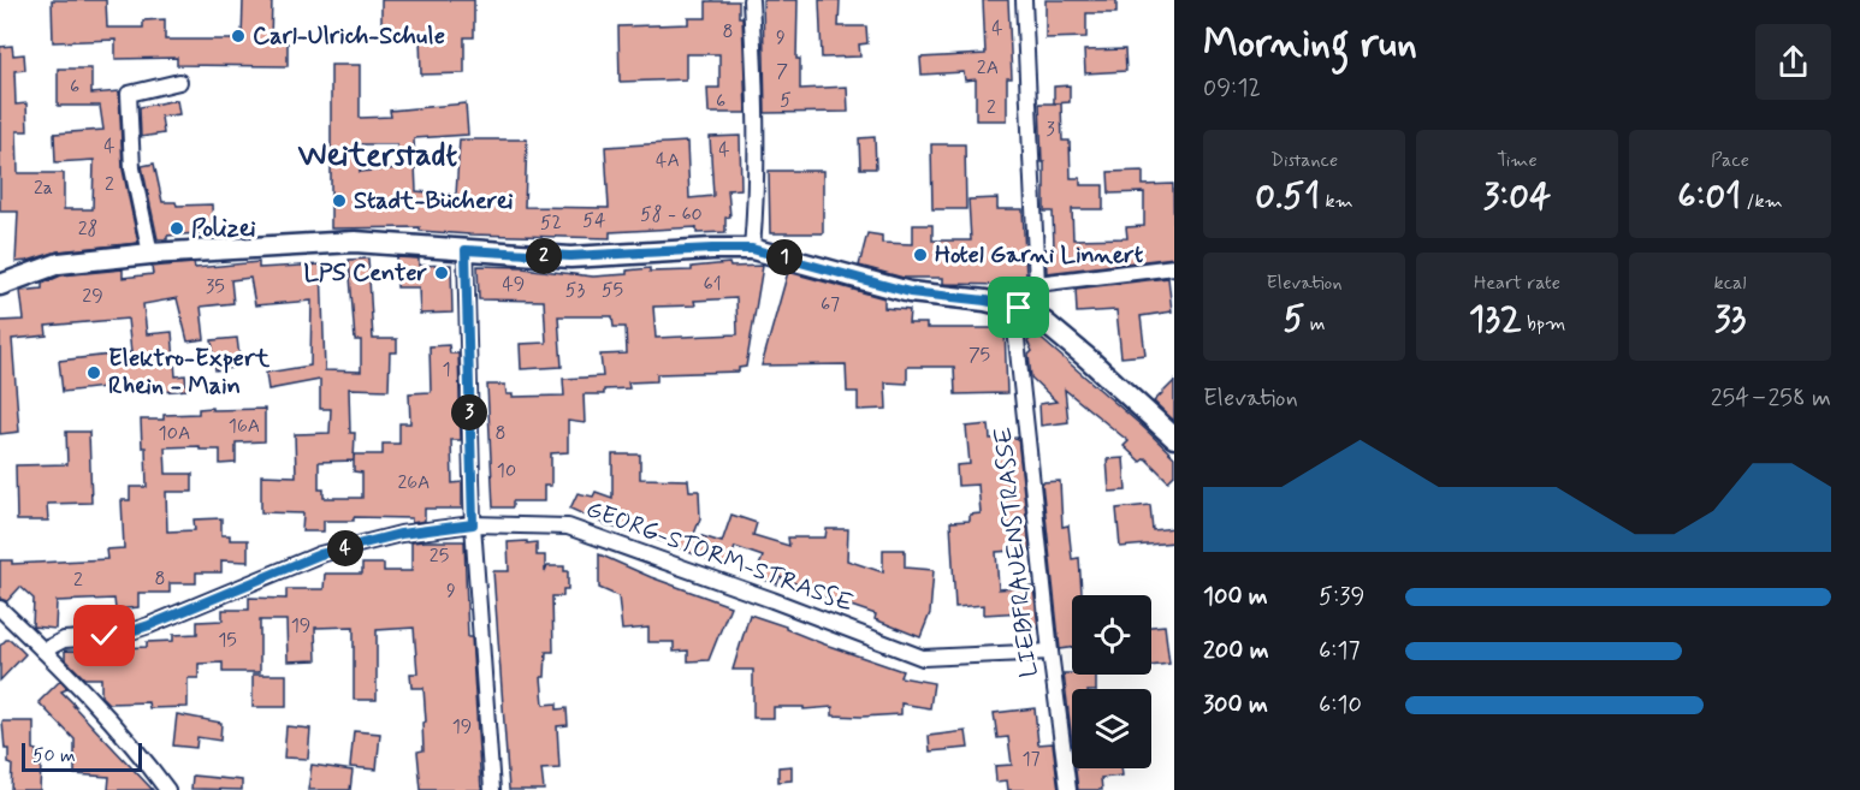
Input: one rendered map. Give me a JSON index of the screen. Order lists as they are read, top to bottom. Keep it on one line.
{"streets":{"street":["LIEBFRAUENSTRASSE","GEORG-STORM-STRASSE"]},"crossings":[["LIEBFRAUENSTRASSE","GEORG-STORM-STRASSE"]],"districts":["Weiterstadt"],"places":["Carl-Ulrich-Schule","Stadt-Bücherei","Polizei","Hotel Garni Linnert","LPS Center","Elektro-Expert Rhein - Main"],"house_numbers":["4","8","9","2A","7","6","5","6","2","3","4","4","4A","2","2a","58 - 60","54","52","28","49","61","35","53","55","29","67","75","1","16A","10A","8","10","26A","25","8","2","9","19","15","19","17"],"scale_bar":"50 m","page":{"heading":["Morning run","09:12"],"stats":[["Distance","0.51 km"],["Time","3:04"],["Pace","6:01 /km"],["Elevation","5 m"],["Heart rate","132 bpm"],["kcal","33"]],"pins":["2","1","3","4"],"chart":["Elevation","254–258 m"],"list":[{"name":"100 m","note":"5:39"},{"name":"200 m","note":"6:17"},{"name":"300 m","note":"6:10"}],"scale":"50 m"}}
